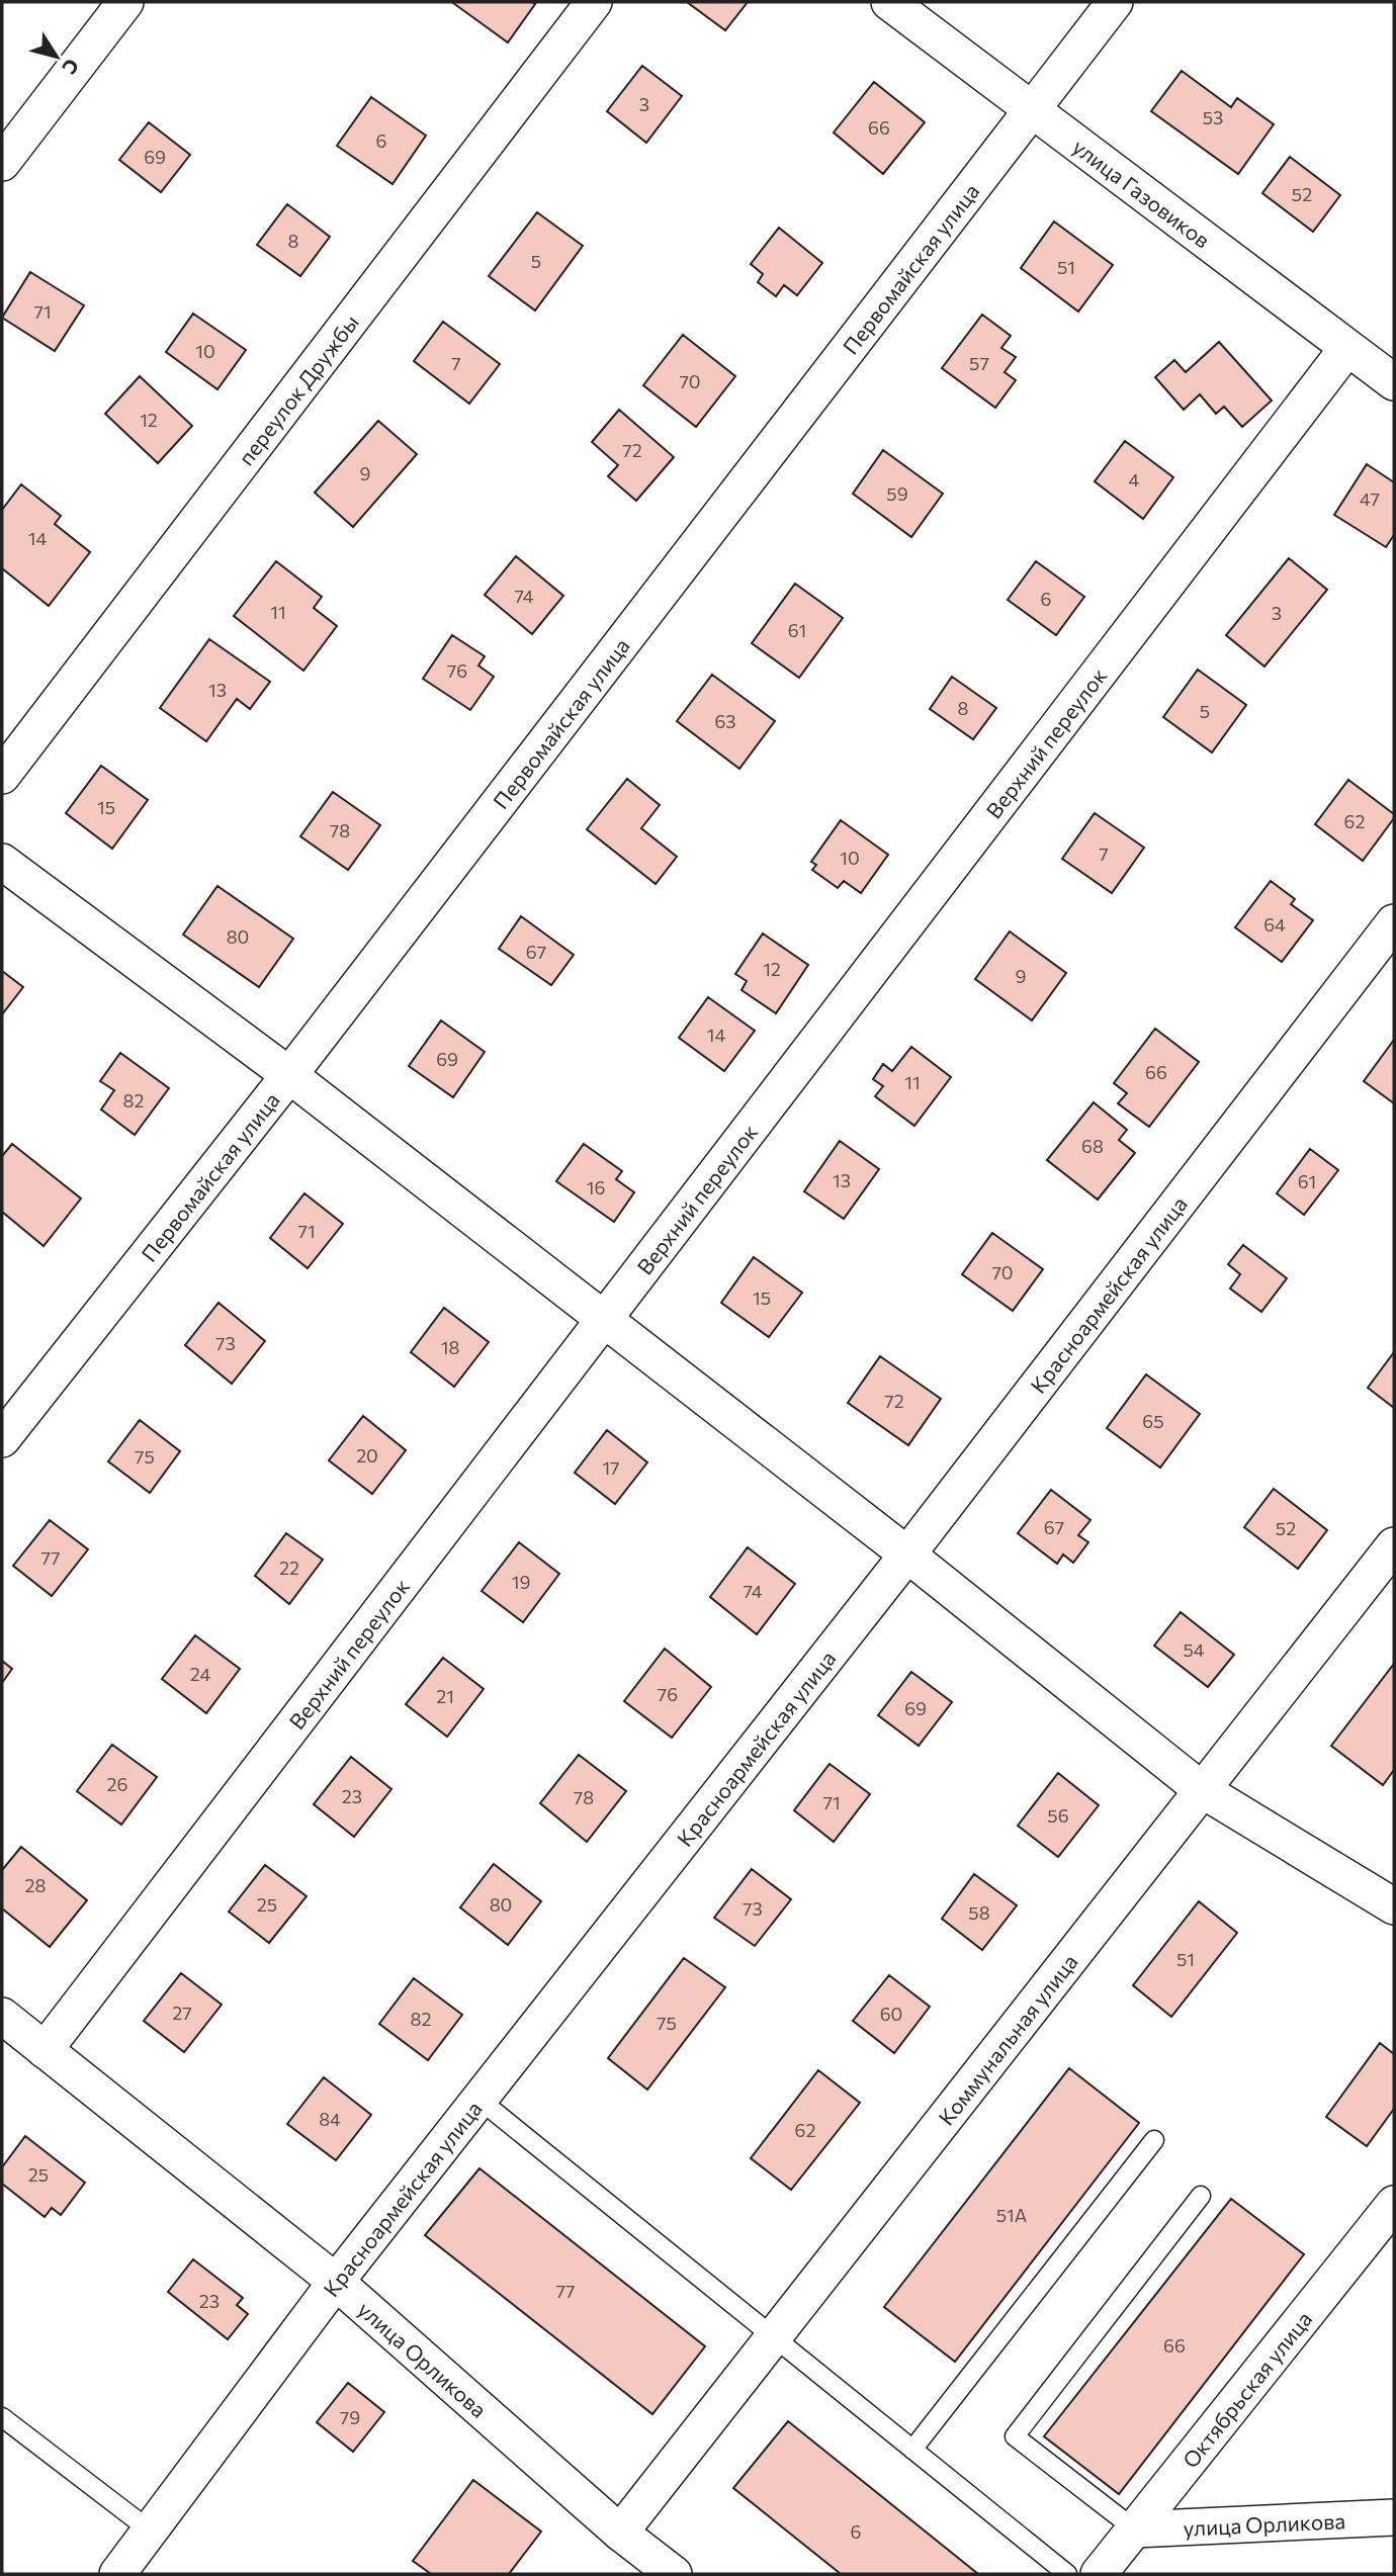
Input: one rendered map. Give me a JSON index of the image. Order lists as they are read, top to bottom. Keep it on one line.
{"streets":{"street":["улица Газовиков","Первомайская улица","переулок Дружбы","Верхний переулок","Красноармейская улица","Коммунальная улица","улица Орликова","Октябрьская улица"]},"crossings":[["улица Газовиков","Первомайская улица"],["улица Газовиков","Верхний переулок"],["Верхний переулок","улица Орликова"],["Красноармейская улица","улица Орликова"],["Коммунальная улица","улица Орликова"],["улица Орликова","Октябрьская улица"]],"house_numbers":["3","53","66","6","69","52","8","5","51","71","10","7","57","70","12","72","9","4","59","47","14","74","6","11","3","61","76","13","8","5","63","15","62","78","7","10","64","80","67","12","9","14","69","66","11","82","68","13","61","16","71","70","15","73","18","72","65","20","75","17","67","52","77","22","19","74","54","24","76","21","69","26","23","78","71","56","28","25","80","73","58","51","27","60","82","75","84","62","25","51А","77","23","66","79","6"],"north":"bottom right"}
